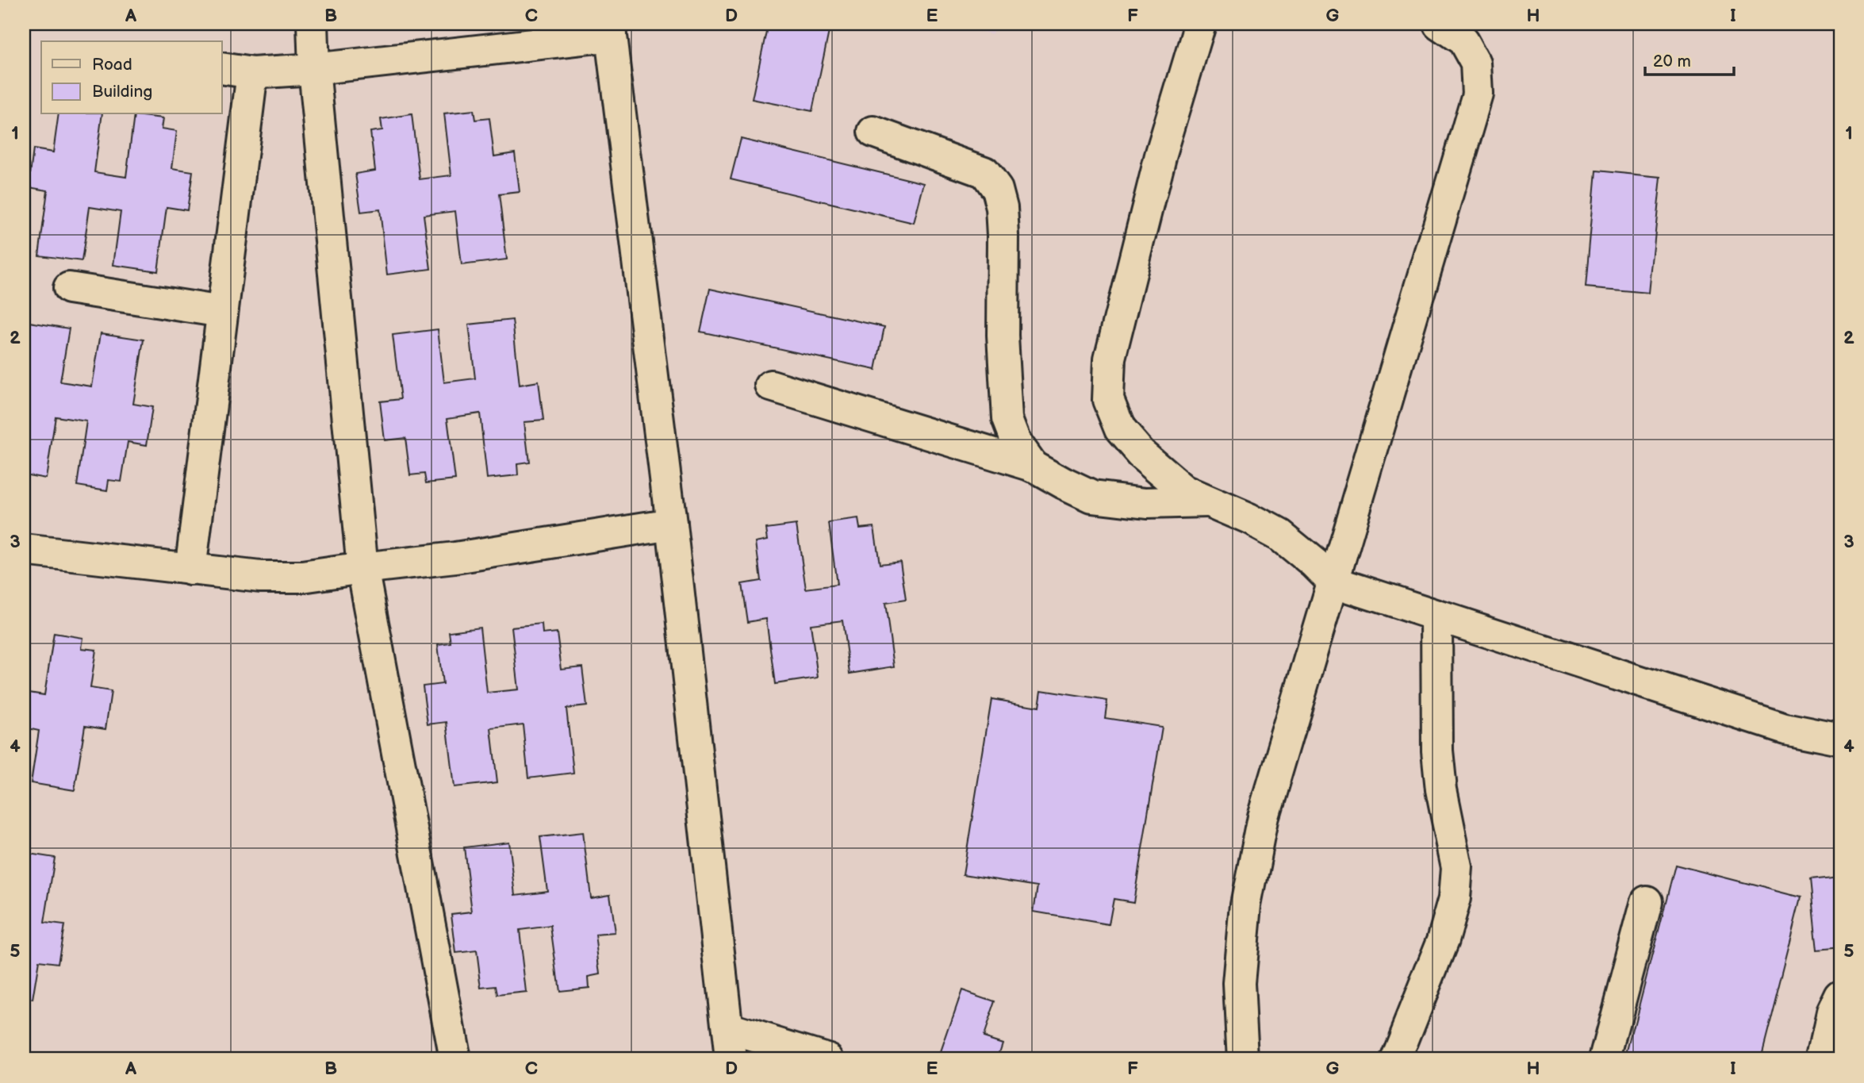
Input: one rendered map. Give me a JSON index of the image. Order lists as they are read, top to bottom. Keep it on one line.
{"legend":["Road","Building"],"scale_bar":"20 m","grid":{"columns":["A","B","C","D","E","F","G","H","I"],"rows":["1","2","3","4","5"]}}
